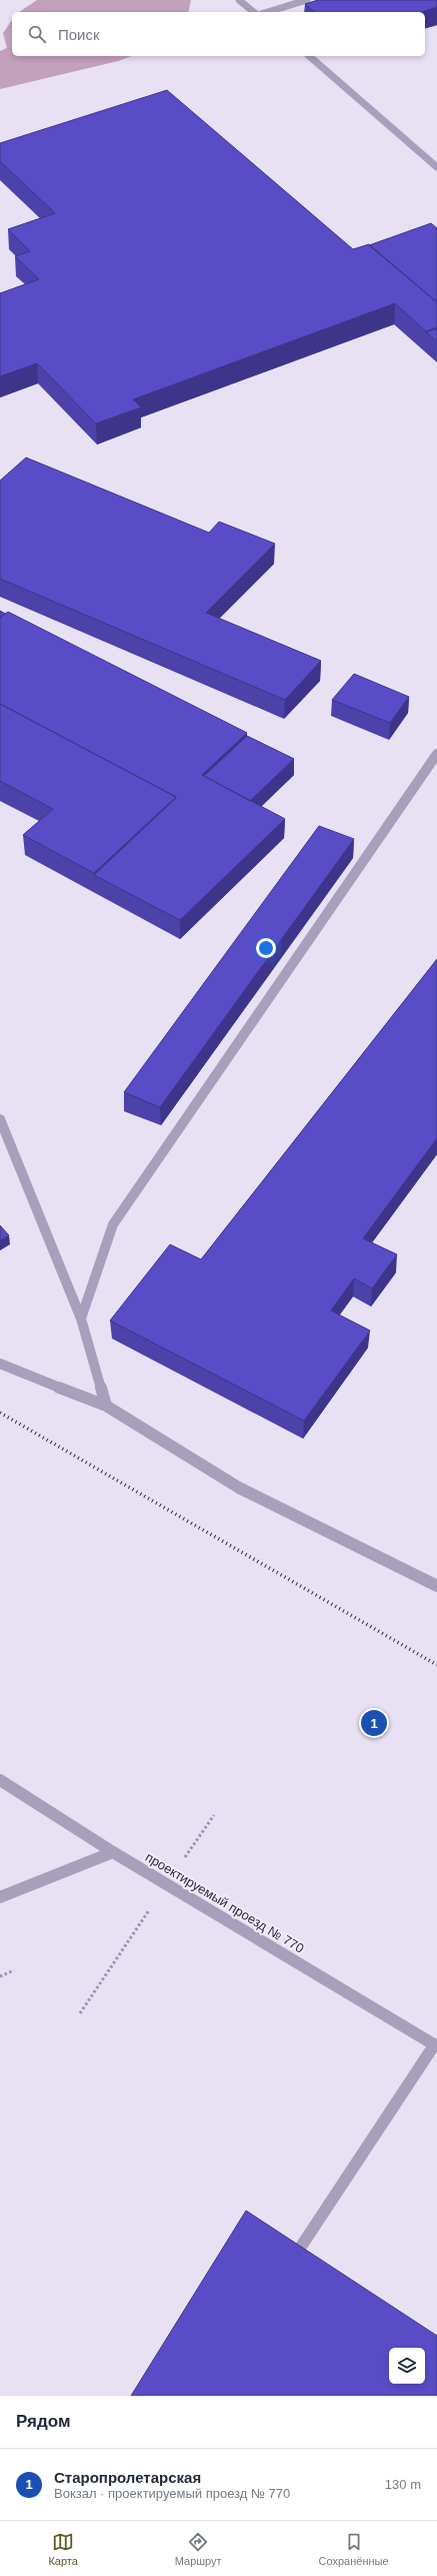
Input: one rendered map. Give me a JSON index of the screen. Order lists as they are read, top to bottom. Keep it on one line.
{"streets":{"street":["проектируемый проезд № 770"]},"page":{"search":"Поиск","pins":"1","heading":"Рядом","list":[{"mark":"1","name":"Старопролетарская","note":"Вокзал · проектируемый проезд № 770","value":"130 m"}],"nav":["Карта","Маршрут","Сохранённые"]}}
